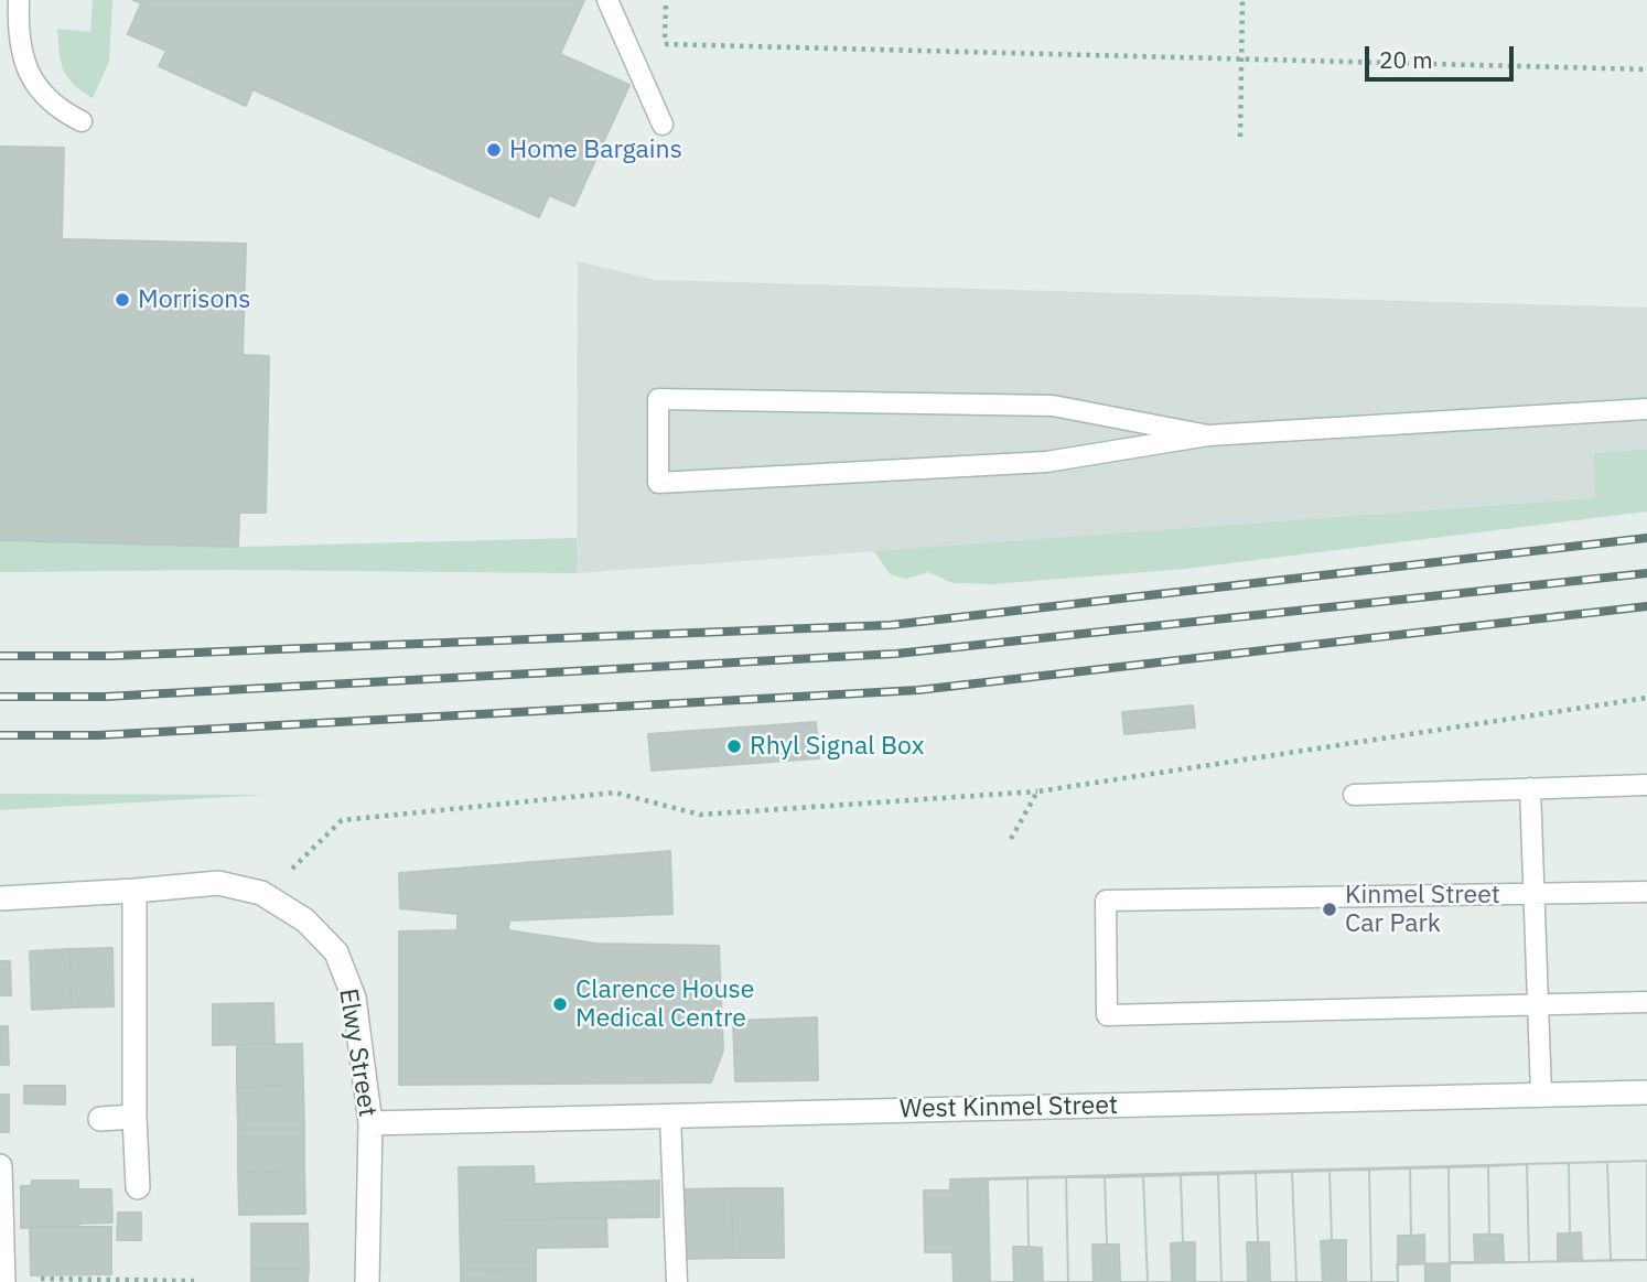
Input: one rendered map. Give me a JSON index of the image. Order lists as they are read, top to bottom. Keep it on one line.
{"streets":{"street":["Elwy Street","West Kinmel Street"]},"crossings":[["Elwy Street","West Kinmel Street"]],"places":["Home Bargains","Morrisons","Rhyl Signal Box","Kinmel Street Car Park","Clarence House Medical Centre"],"scale_bar":"20 m"}
